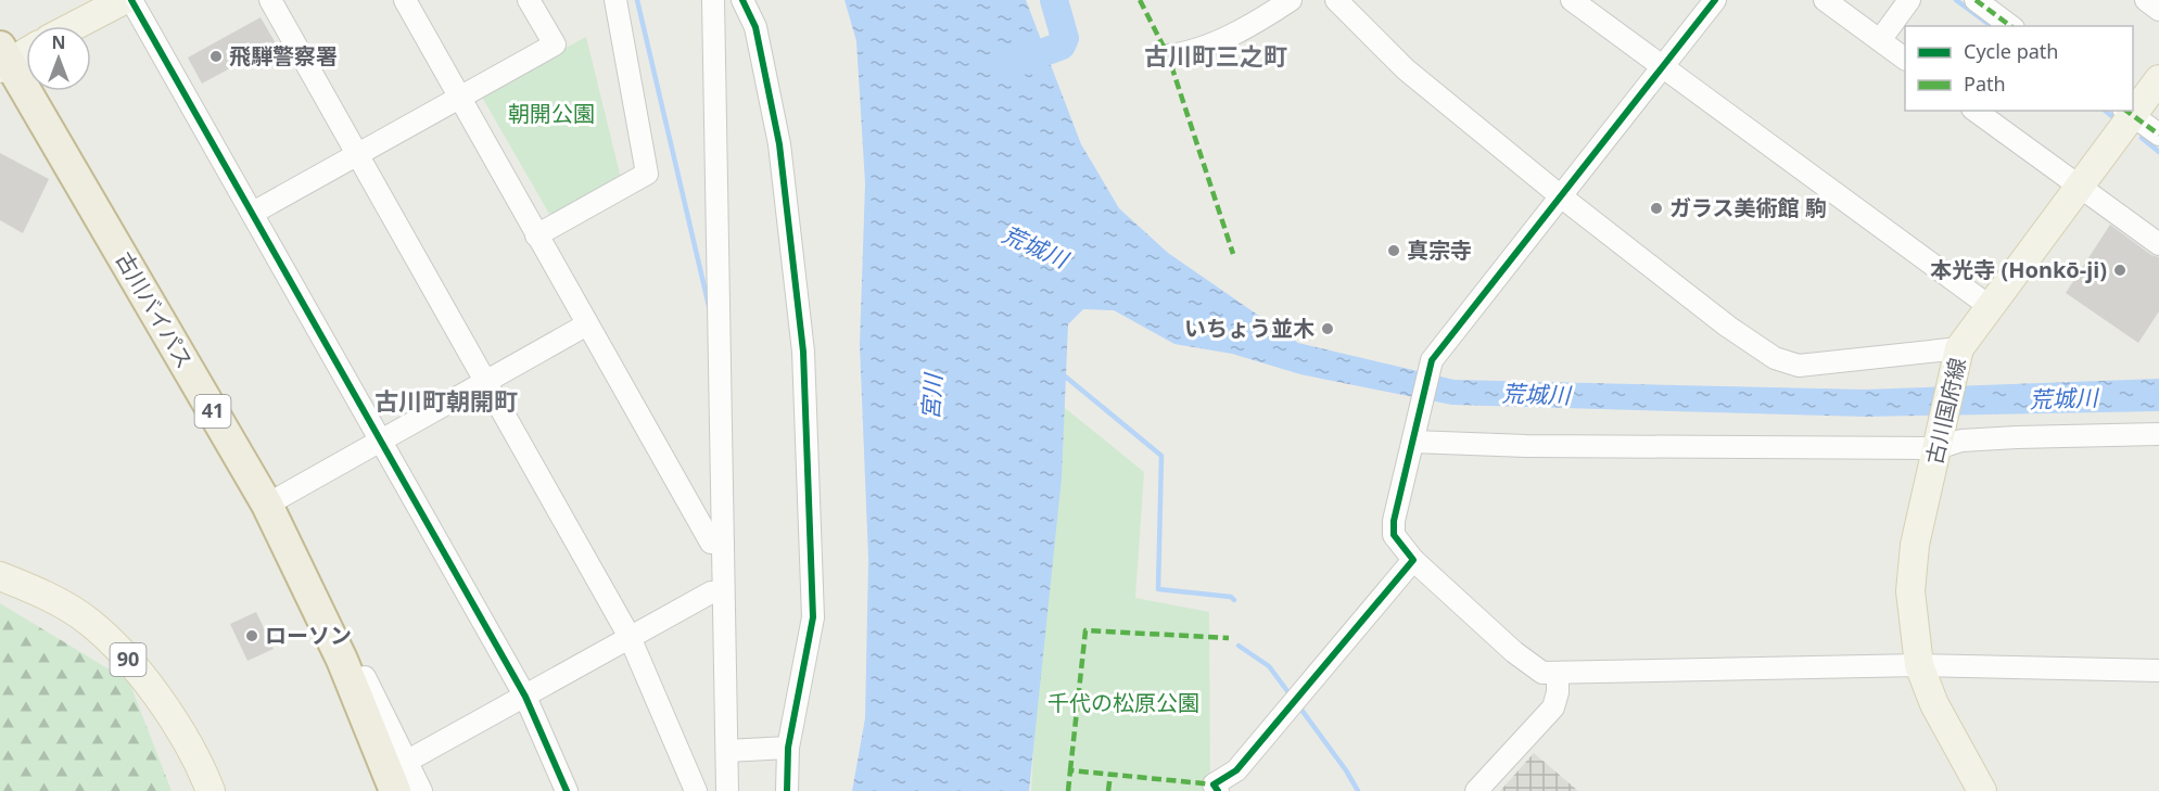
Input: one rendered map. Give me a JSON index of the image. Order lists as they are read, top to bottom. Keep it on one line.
{"streets":{"highway":["古川バイパス","41"],"main road":["古川国府線","90"]},"districts":["古川町三之町","古川町朝開町"],"water":["荒城川","宮川"],"parks":["朝開公園","千代の松原公園"],"places":["飛騨警察署","ガラス美術館 駒","真宗寺","本光寺 (Honkō-ji)","いちょう並木","ローソン"],"legend":["Cycle path","Path"],"north":"top"}
